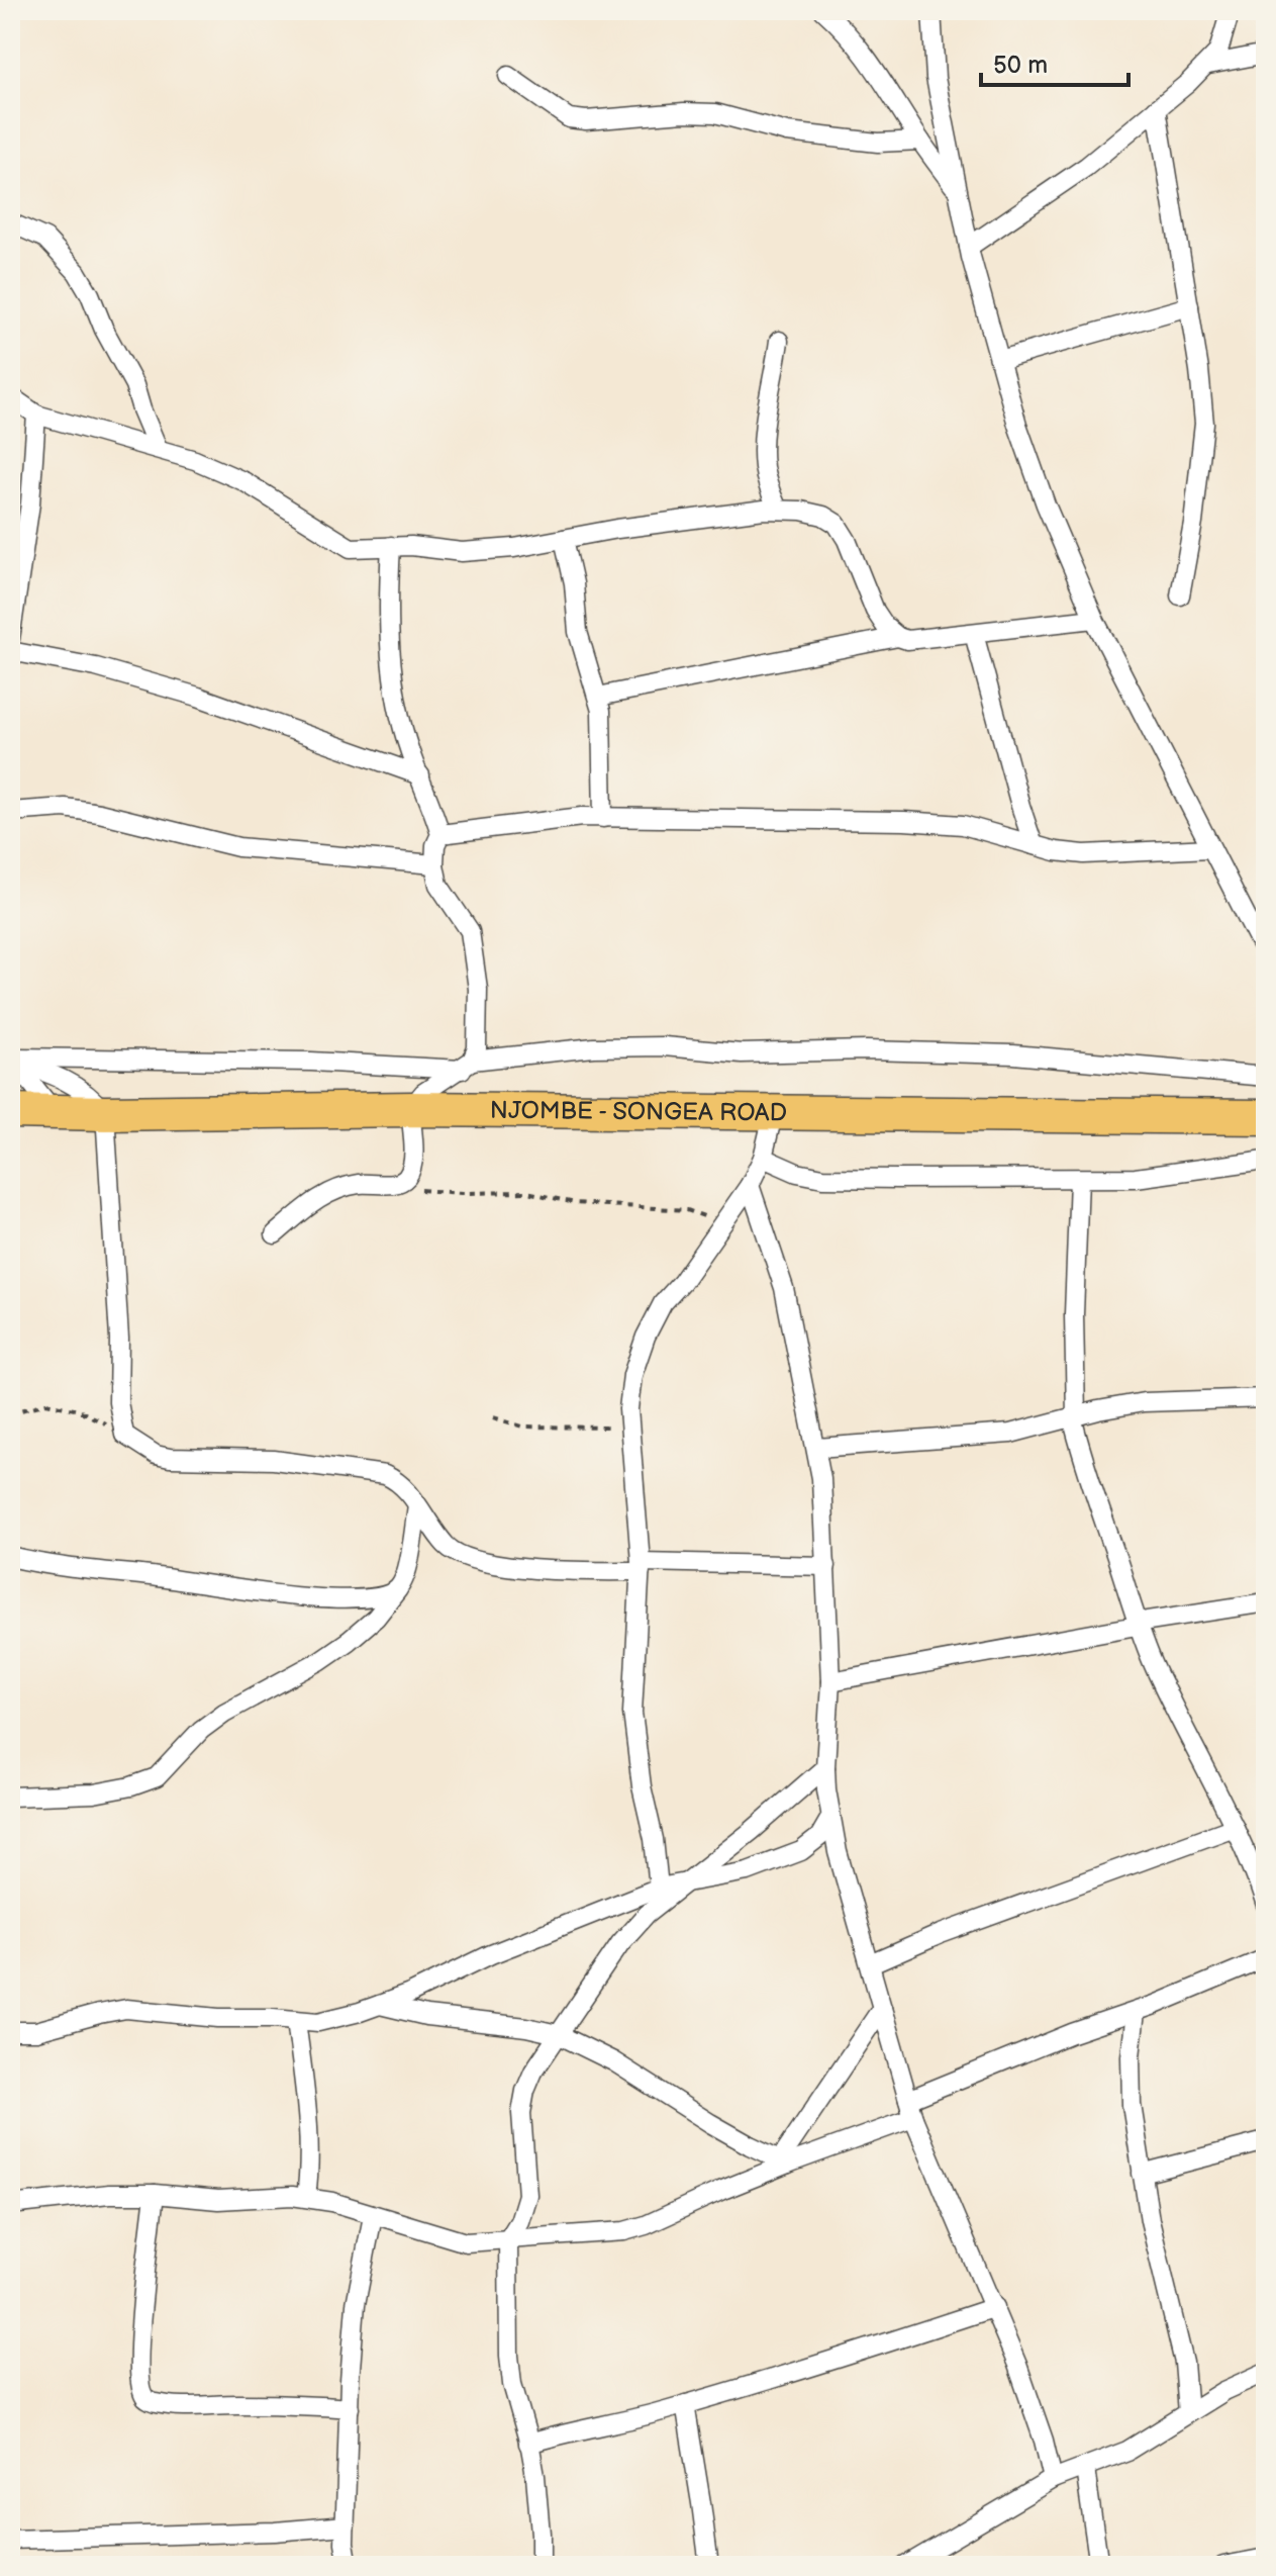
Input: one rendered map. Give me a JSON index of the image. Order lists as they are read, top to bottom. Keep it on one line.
{"streets":{"highway":["NJOMBE - SONGEA ROAD"]},"scale_bar":"50 m"}
